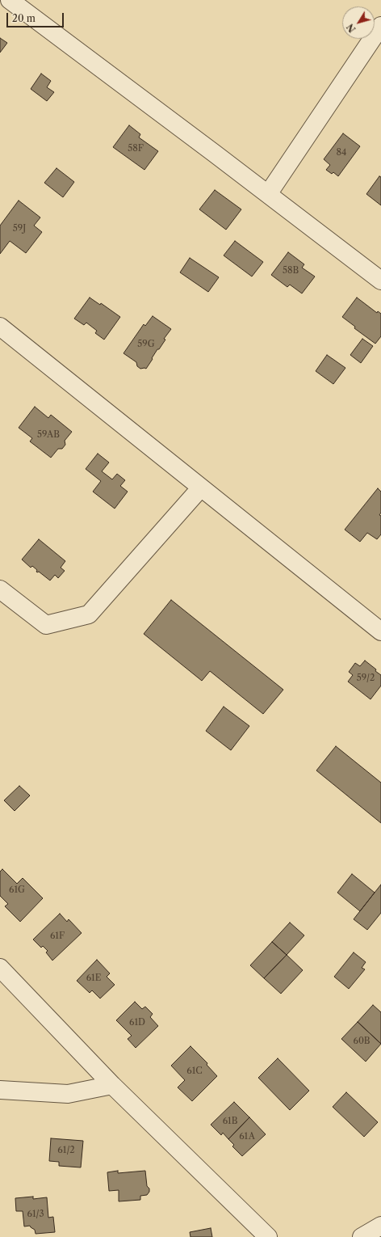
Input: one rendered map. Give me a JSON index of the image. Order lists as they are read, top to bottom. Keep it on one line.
{"house_numbers":["58F","84","59J","58B","59G","59AB","59/2","61G","61F","61E","61D","60B","61C","61B","61A","61/2","61/3"],"scale_bar":"20 m","north":"bottom left"}
